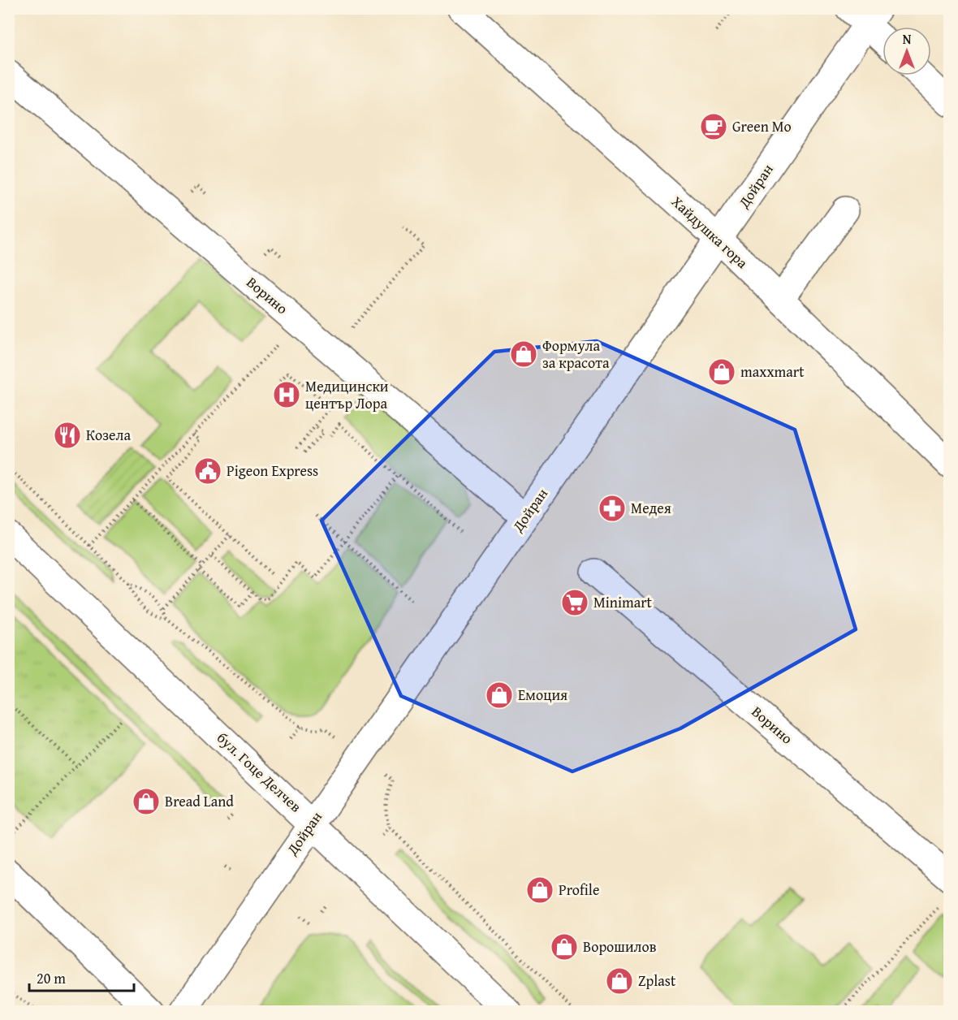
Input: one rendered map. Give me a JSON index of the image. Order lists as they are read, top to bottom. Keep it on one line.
{"streets":{"street":["Дойран","Хайдушка гора","Ворино","бул. Гоце Делчев"]},"crossings":[["Дойран","Хайдушка гора"],["Дойран","Ворино"],["Дойран","бул. Гоце Делчев"]],"places":{"cafe":["Green Mo"],"shop":["Формула за красота","maxxmart","Емоция","Bread Land","Profile","Ворошилов","Zplast"],"hospital":["Медицински център Лора"],"restaurant":["Козела"],"public building":["Pigeon Express"],"pharmacy":["Медея"],"supermarket":["Minimart"]},"scale_bar":"20 m","north":"top"}
